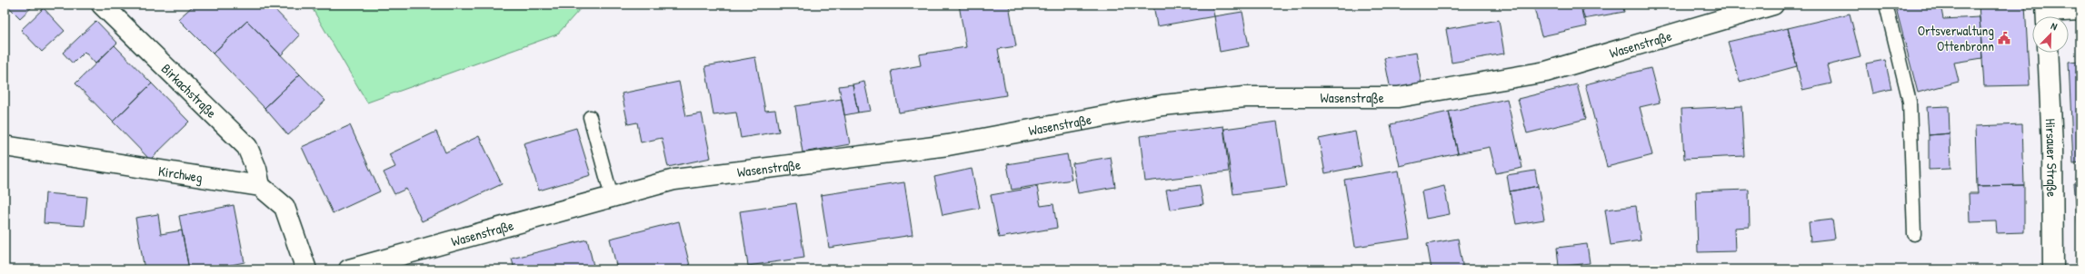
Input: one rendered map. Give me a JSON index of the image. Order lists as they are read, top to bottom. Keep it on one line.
{"streets":{"street":["Wasenstraße","Birkachstraße","Hirsauer Straße","Kirchweg"]},"crossings":[["Birkachstraße","Kirchweg"]],"places":{"public building":["Ortsverwaltung Ottenbronn"]},"north":"top right"}
